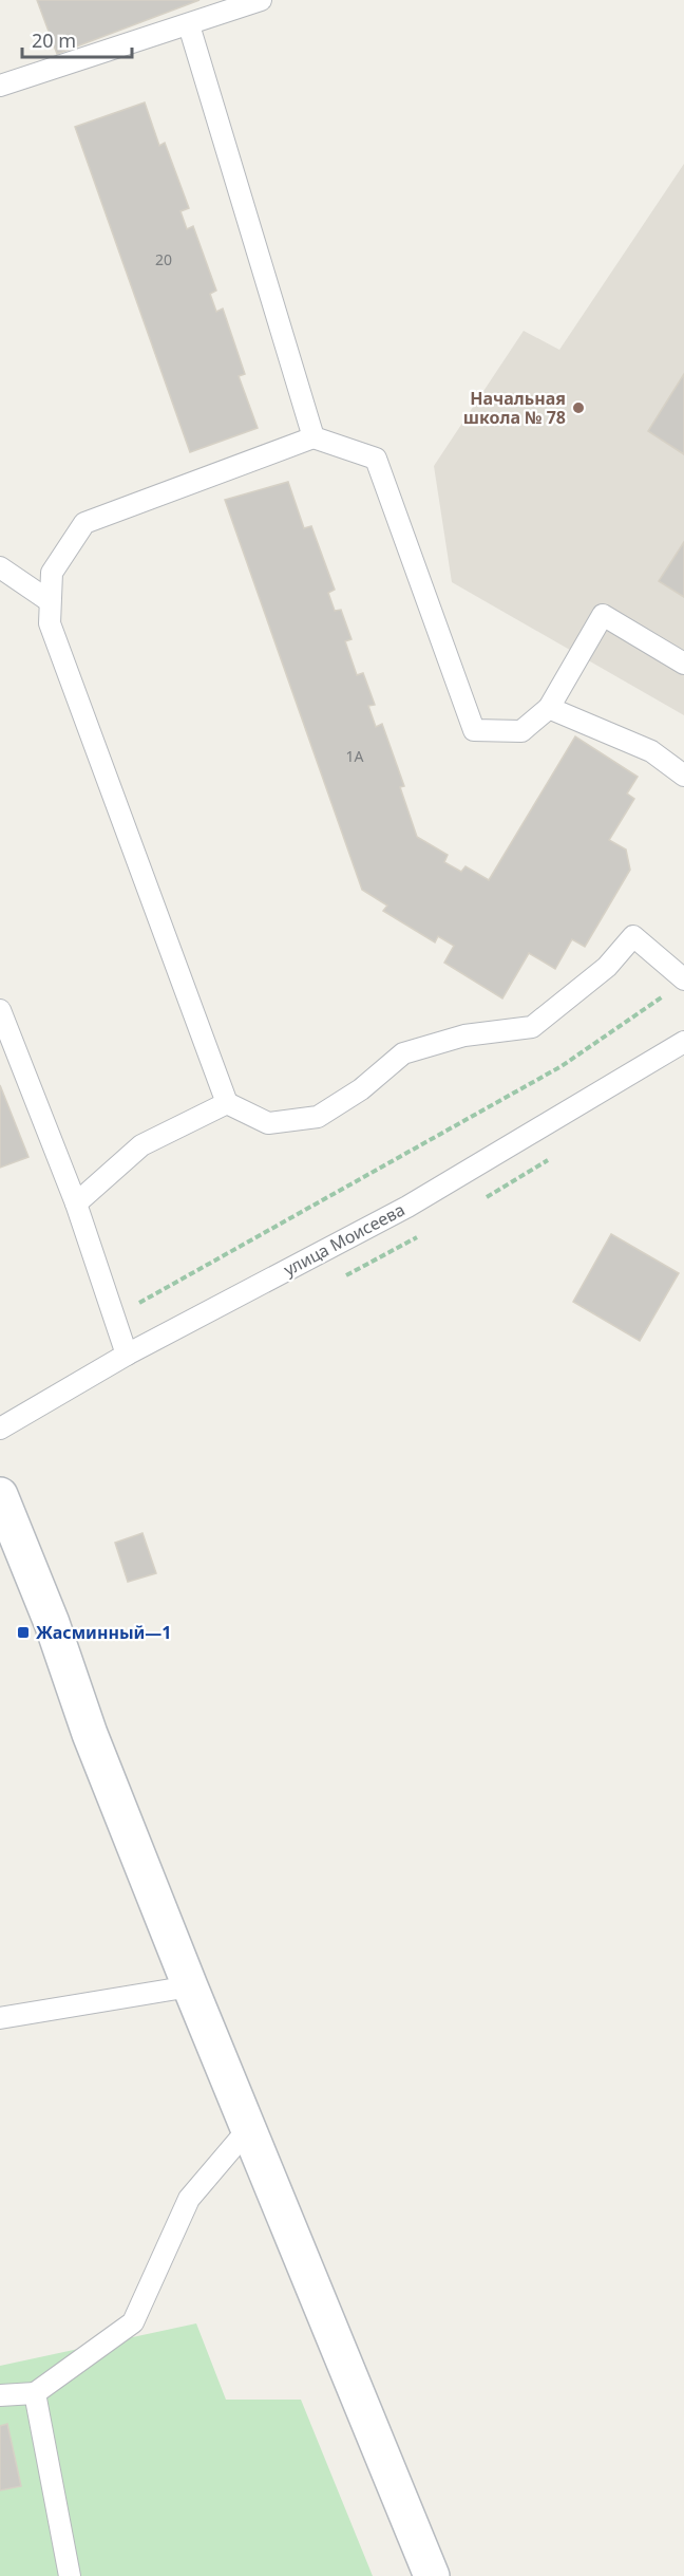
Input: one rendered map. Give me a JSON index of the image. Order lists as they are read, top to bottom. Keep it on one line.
{"streets":{"lane":["улица Моисеева"]},"places":{"other":["Начальная школа № 78"],"transit":["Жасминный—1"]},"house_numbers":["20","1А"],"scale_bar":"20 m"}
